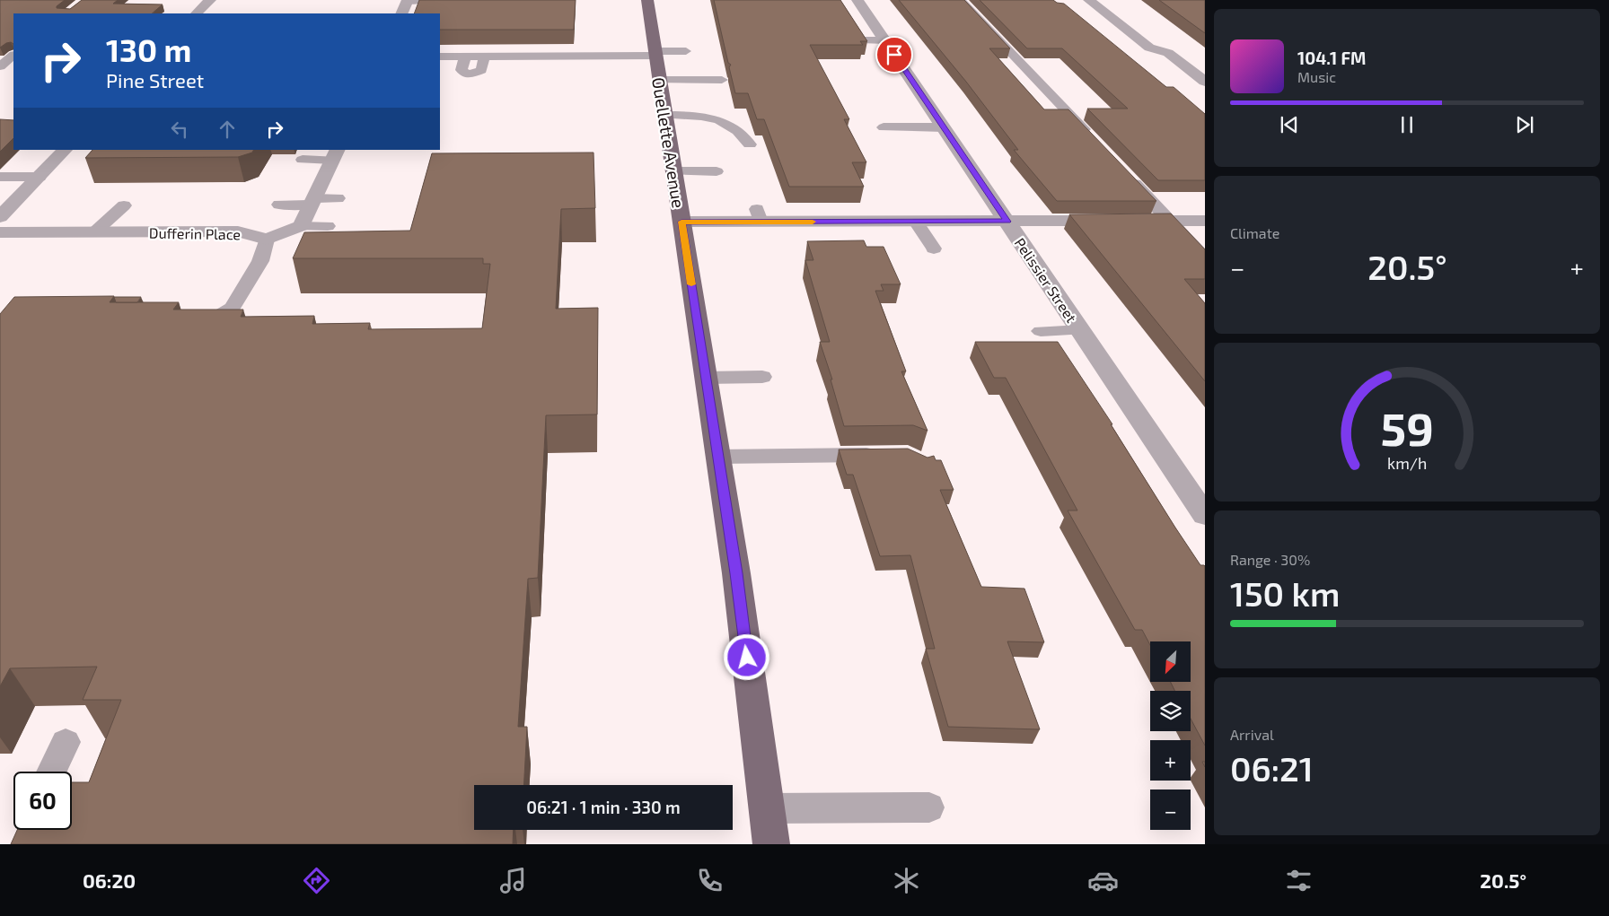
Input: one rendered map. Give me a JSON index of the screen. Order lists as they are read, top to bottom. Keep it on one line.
{"streets":{"main road":["Ouellette Avenue"],"street":["Dufferin Place","Pelissier Street"]},"north":"bottom left","page":{"turn":["130 m","Pine Street"],"song":["104.1 FM","Music"],"tile":["Climate",["Range · 30%","150 km"],["Arrival","06:21"]],"heat":["−","20.5°","+"],"map_buttons":["+","−"],"limit":"60","trip":"06:21 · 1 min · 330 m","tabs":["06:20","20.5°"],"gauge":["59","km/h"]}}
